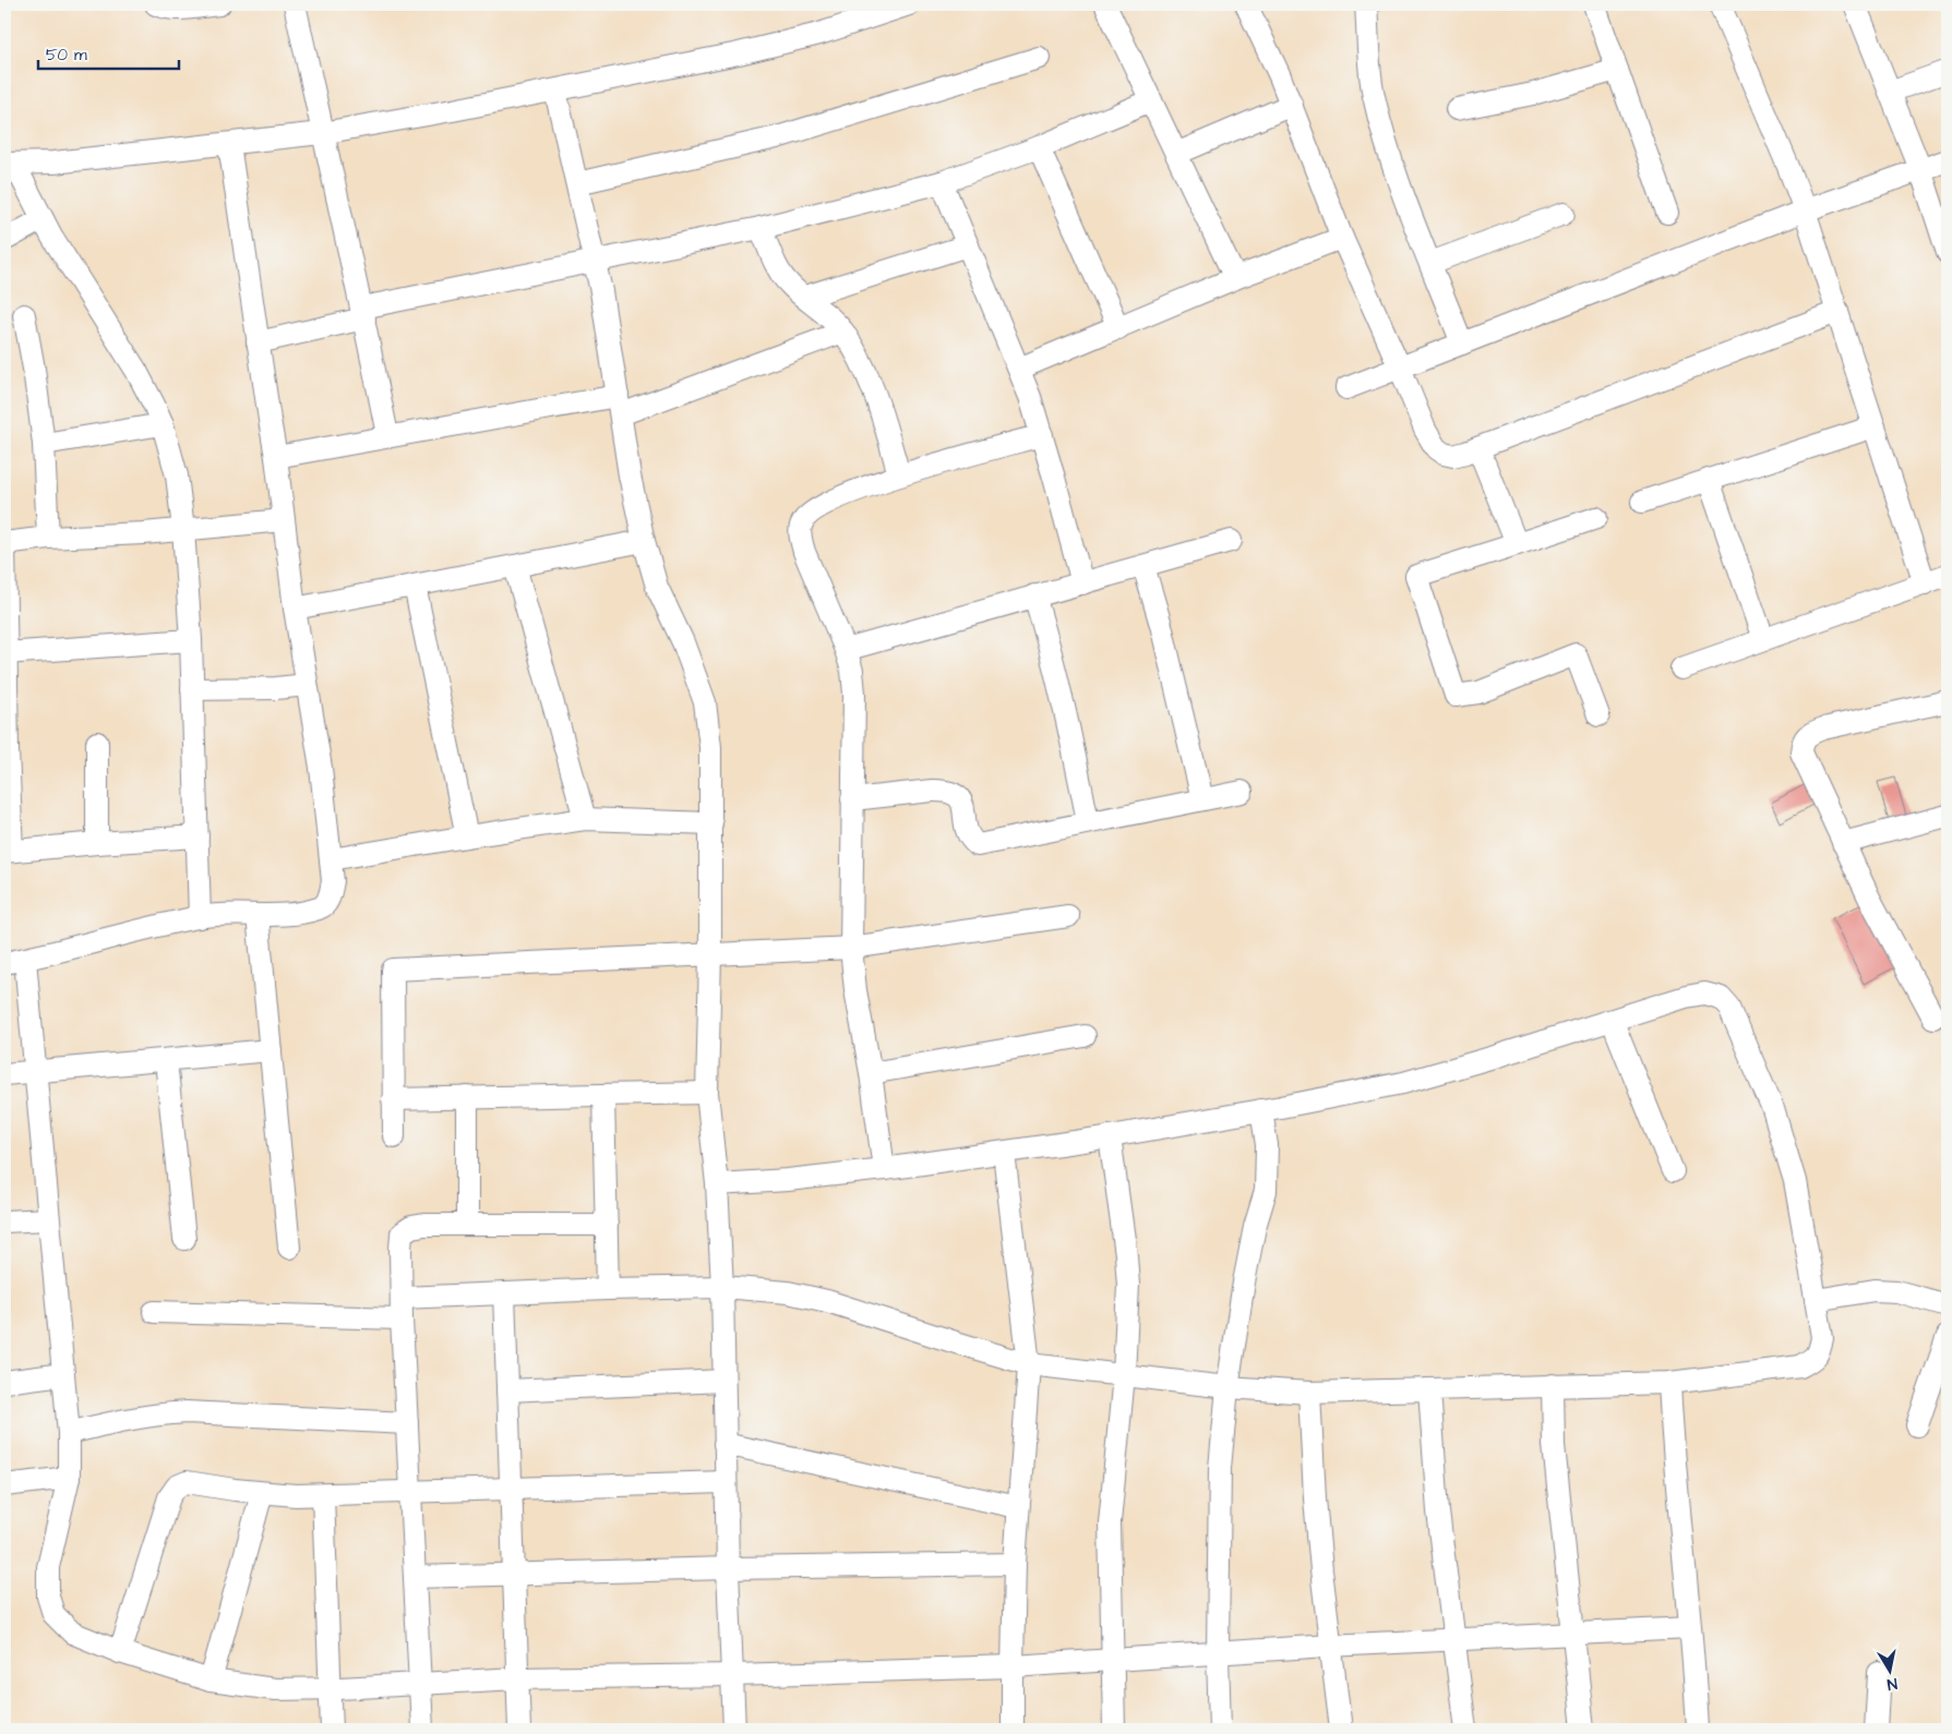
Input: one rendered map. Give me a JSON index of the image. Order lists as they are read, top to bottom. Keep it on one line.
{"scale_bar":"50 m","north":"bottom"}
